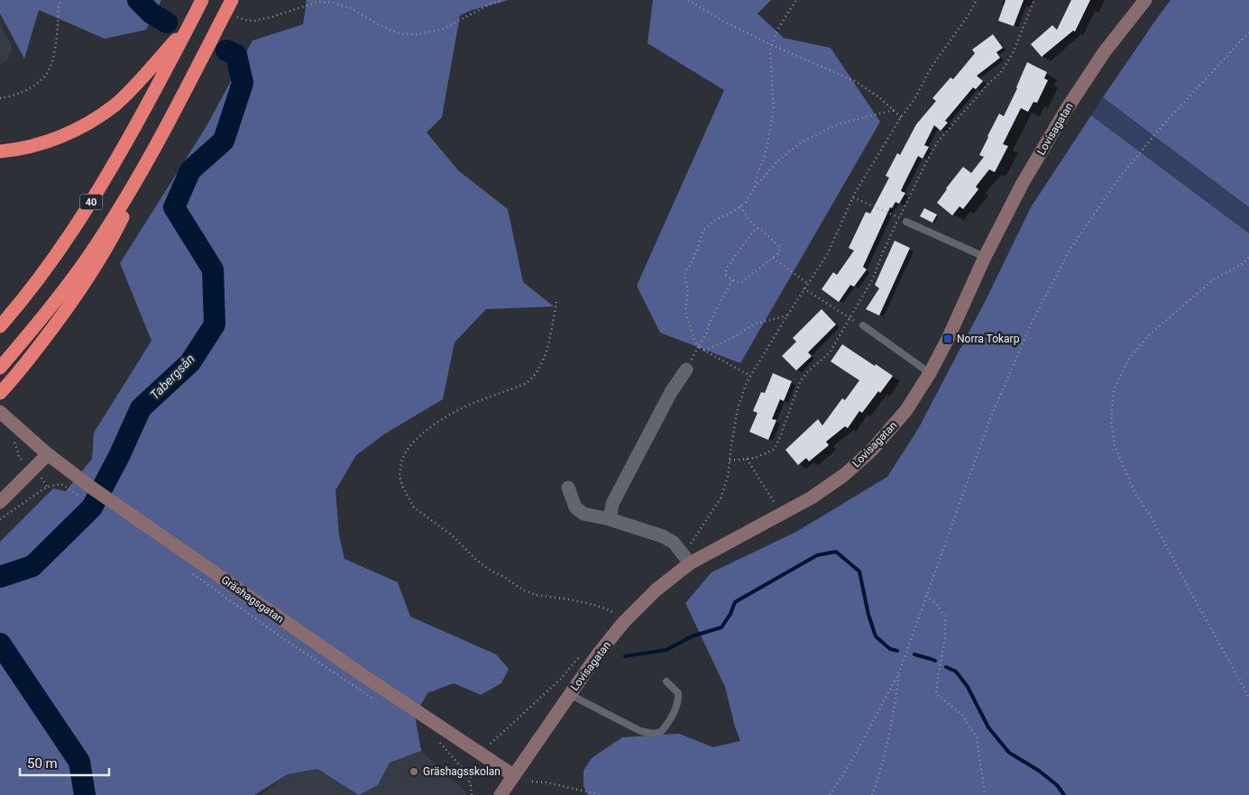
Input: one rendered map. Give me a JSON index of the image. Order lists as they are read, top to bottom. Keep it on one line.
{"streets":{"highway":["40"],"street":["Lovisagatan","Gräshagsgatan"]},"crossings":[["Lovisagatan","Gräshagsgatan"]],"water":["Tabergsån"],"places":{"transit":["Norra Tokarp"],"other":["Gräshagsskolan"]},"scale_bar":"50 m"}
